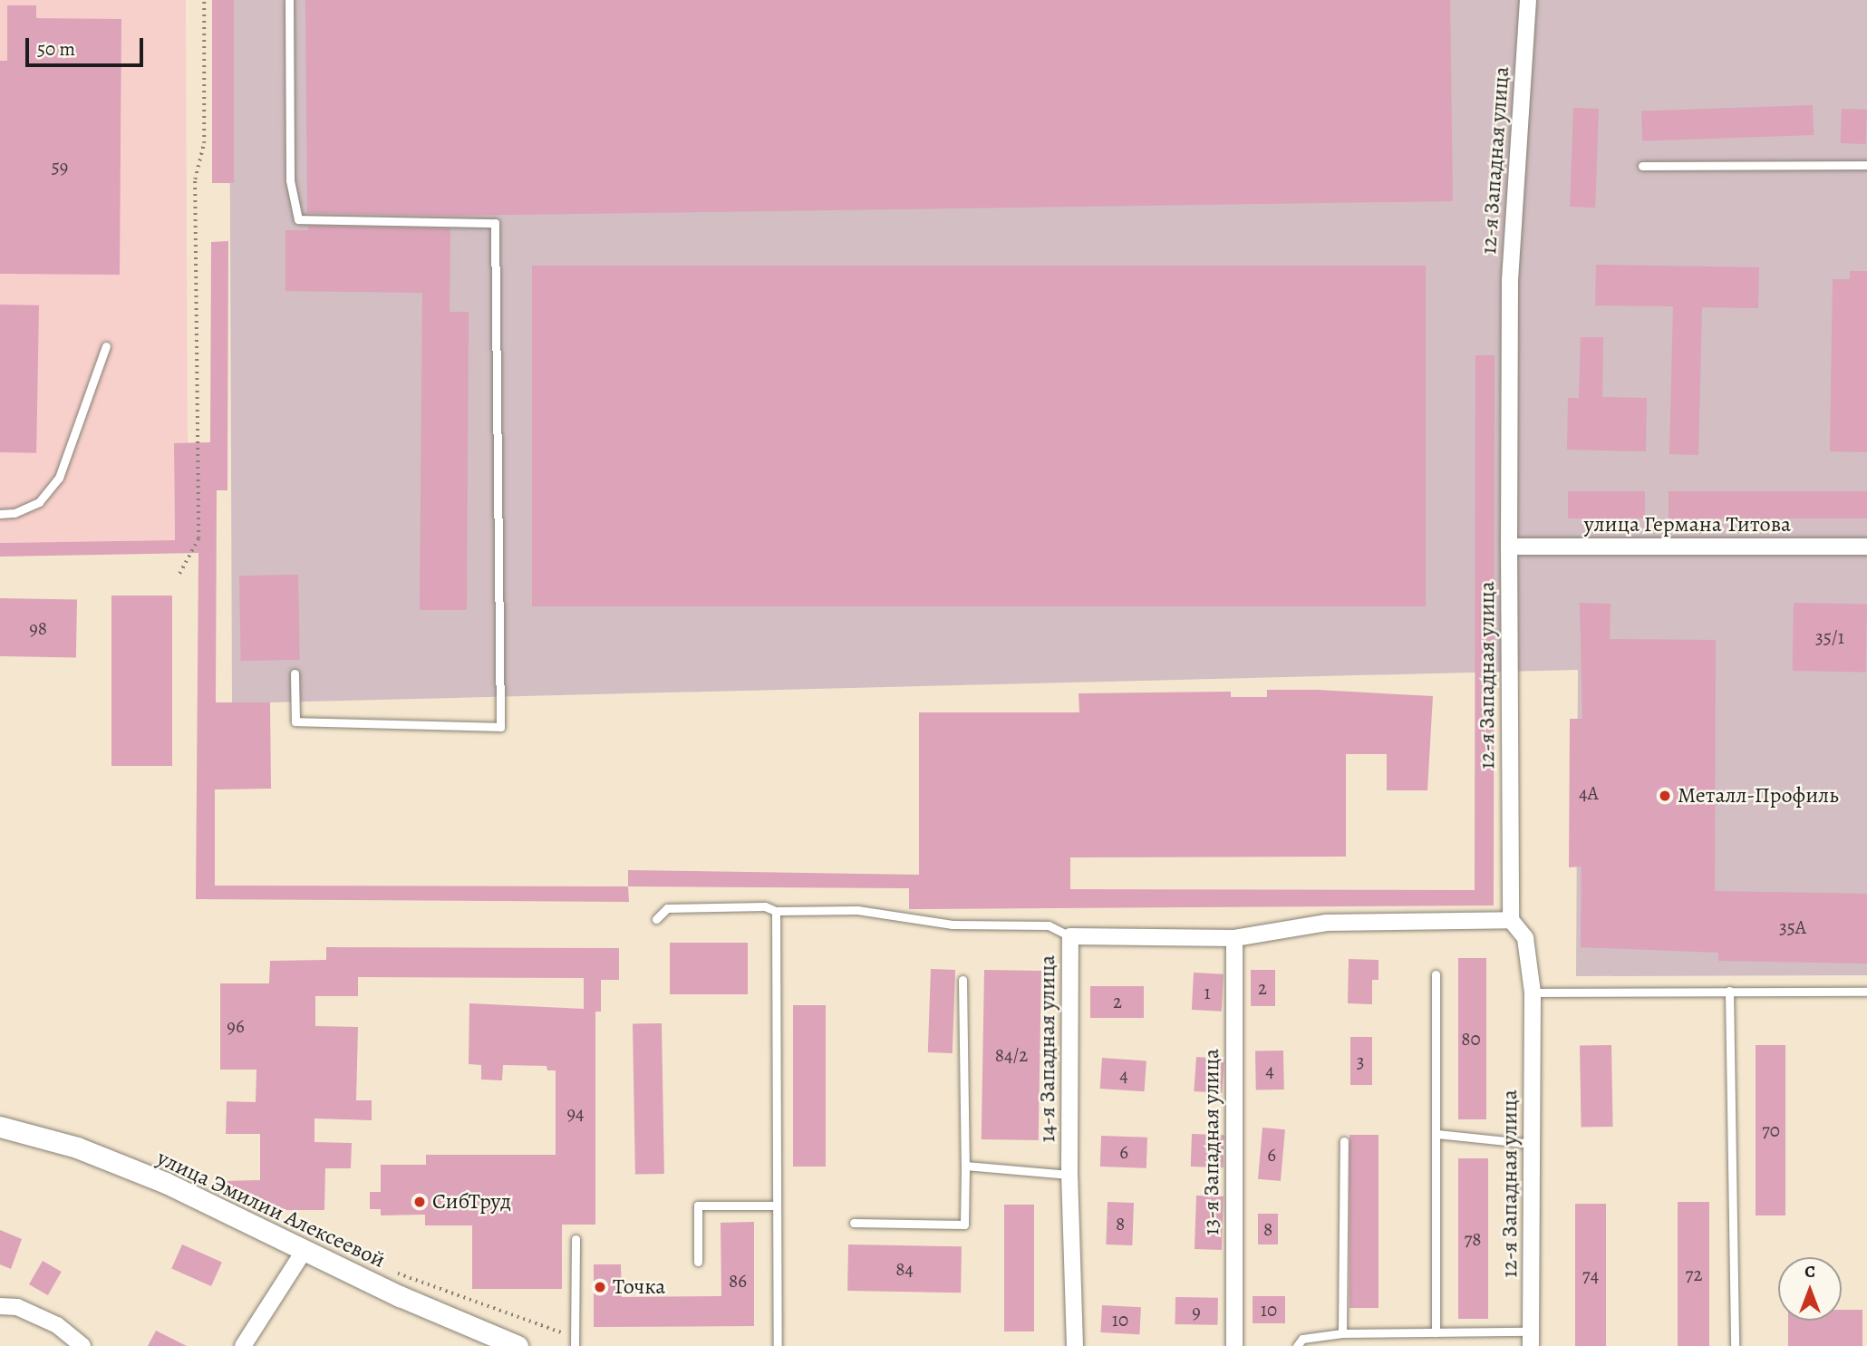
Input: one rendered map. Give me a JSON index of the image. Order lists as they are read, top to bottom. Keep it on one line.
{"streets":{"street":["12-я Западная улица","улица Германа Титова","14-я Западная улица","13-я Западная улица","улица Эмилии Алексеевой"]},"crossings":[["12-я Западная улица","улица Германа Титова"]],"places":["Металл-Профиль","СибТруд","Точка"],"house_numbers":["59","98","35/1","4А","35А","2","1","2","96","80","84/2","3","4","4","94","70","6","6","8","8","78","84","72","74","86","10","9","10"],"scale_bar":"50 m","north":"top"}
